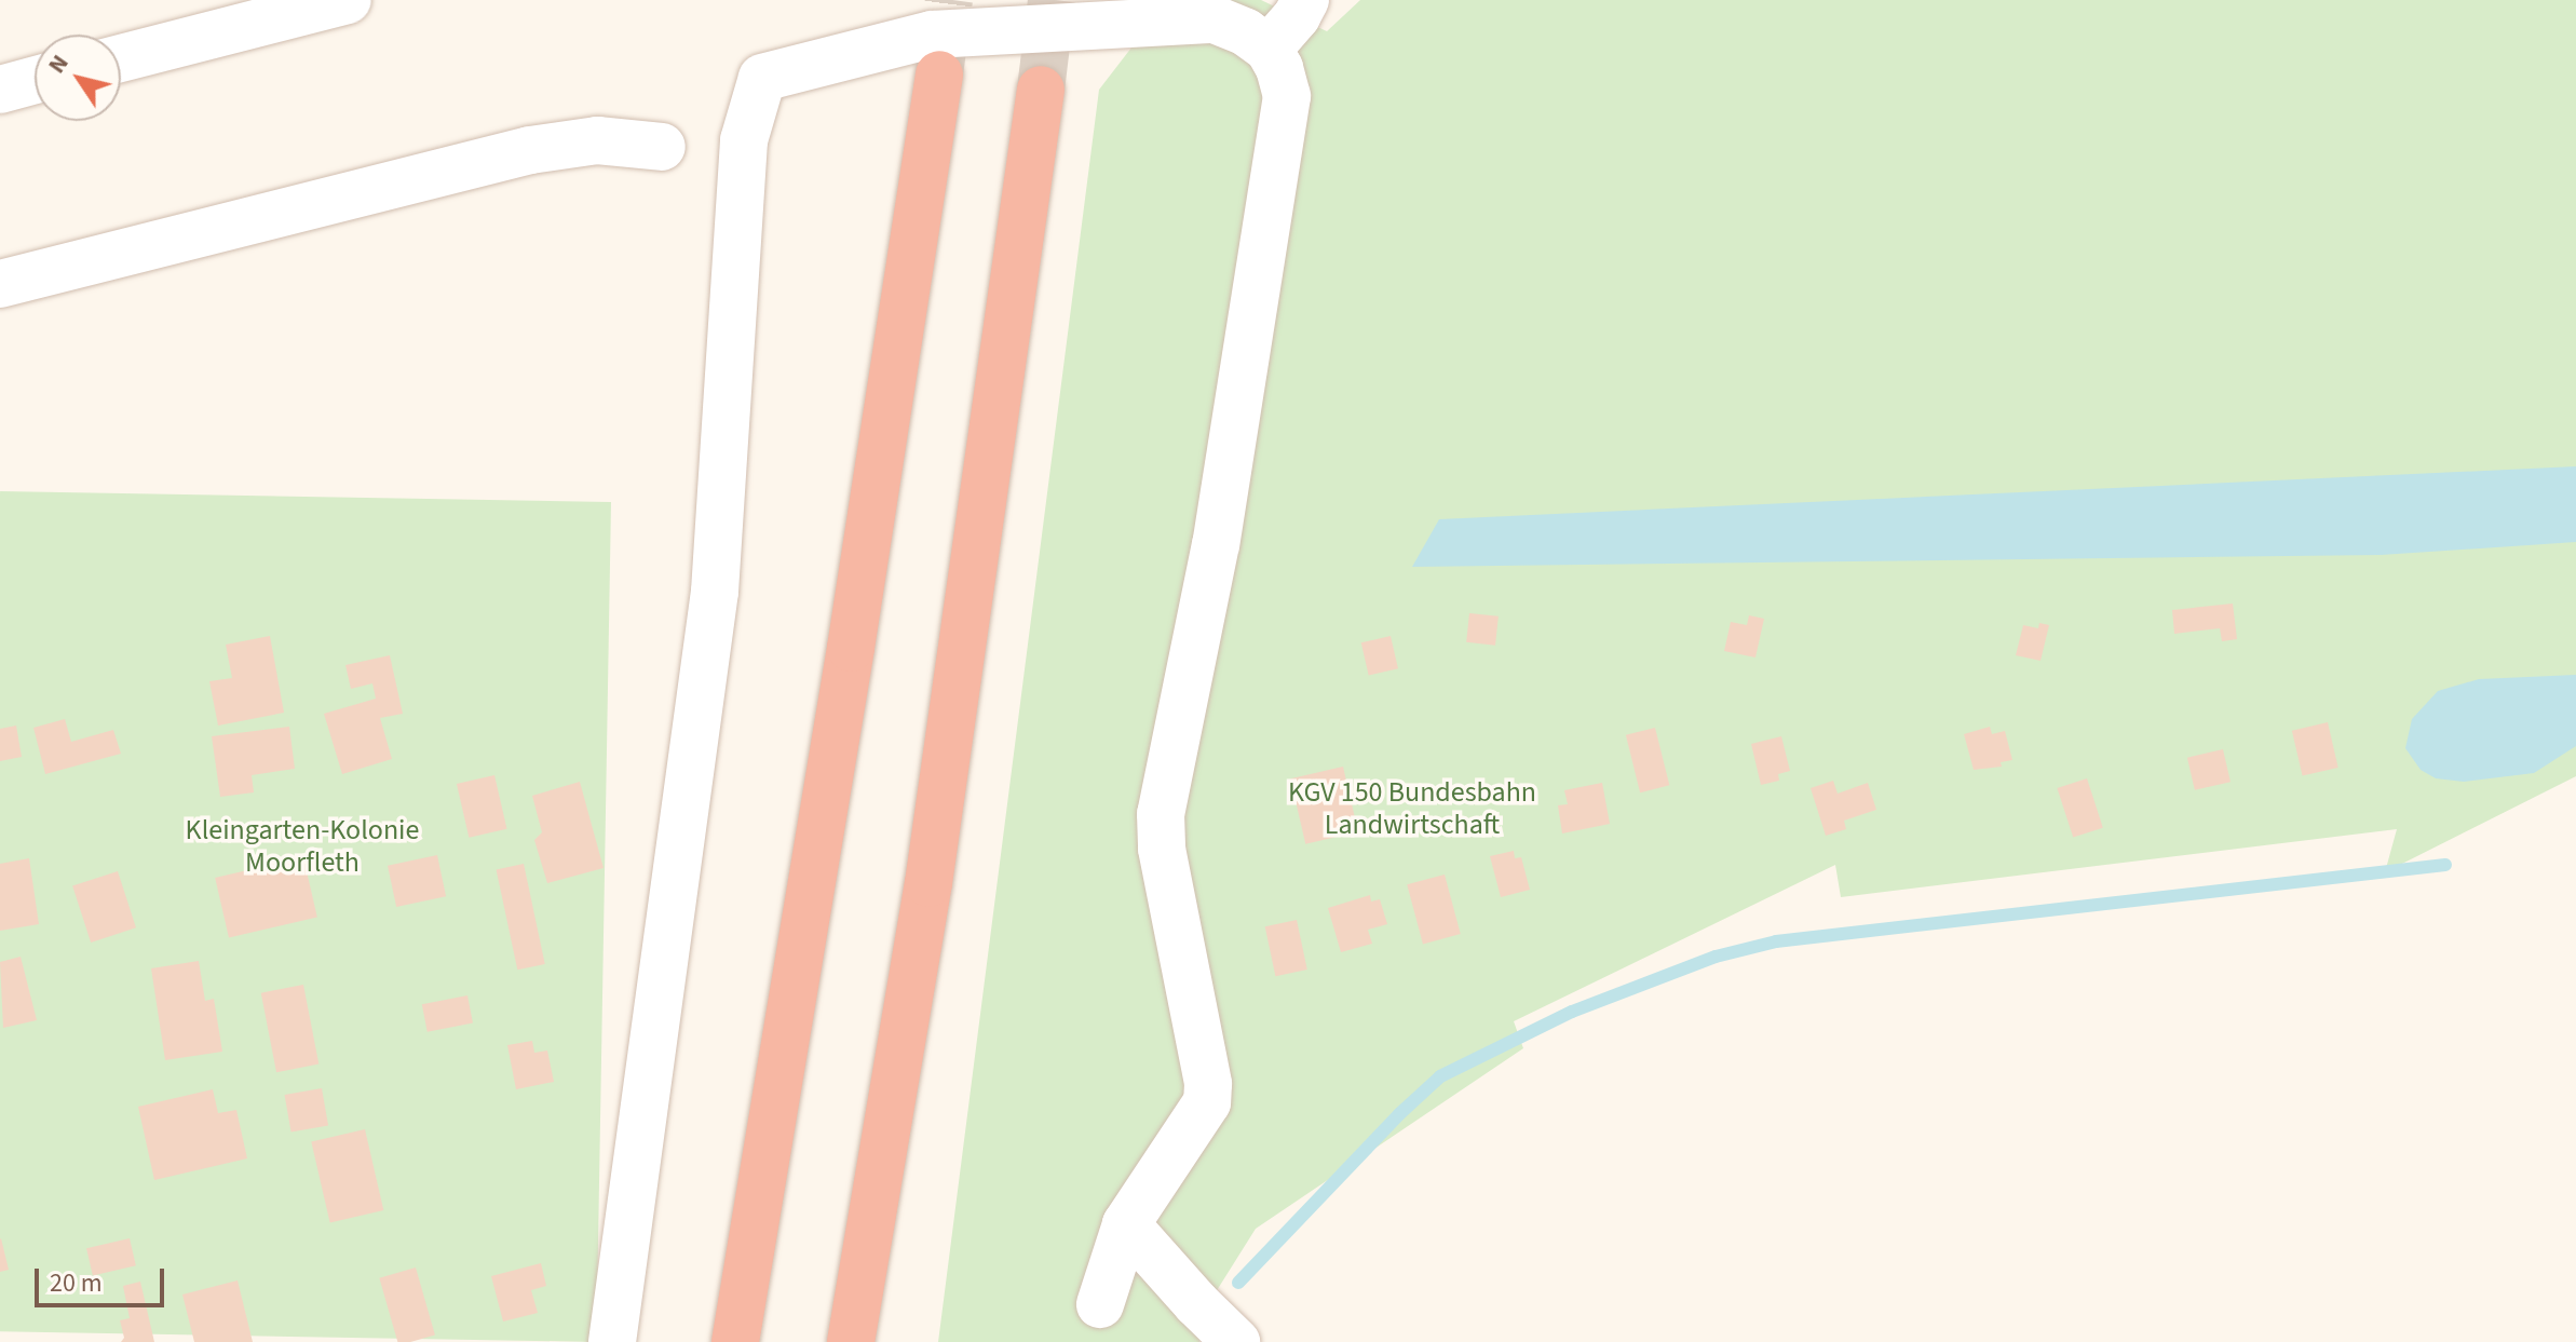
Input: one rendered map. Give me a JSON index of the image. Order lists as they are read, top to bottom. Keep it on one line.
{"parks":["KGV 150 Bundesbahn Landwirtschaft","Kleingarten-Kolonie Moorfleth"],"scale_bar":"20 m","north":"top left"}
